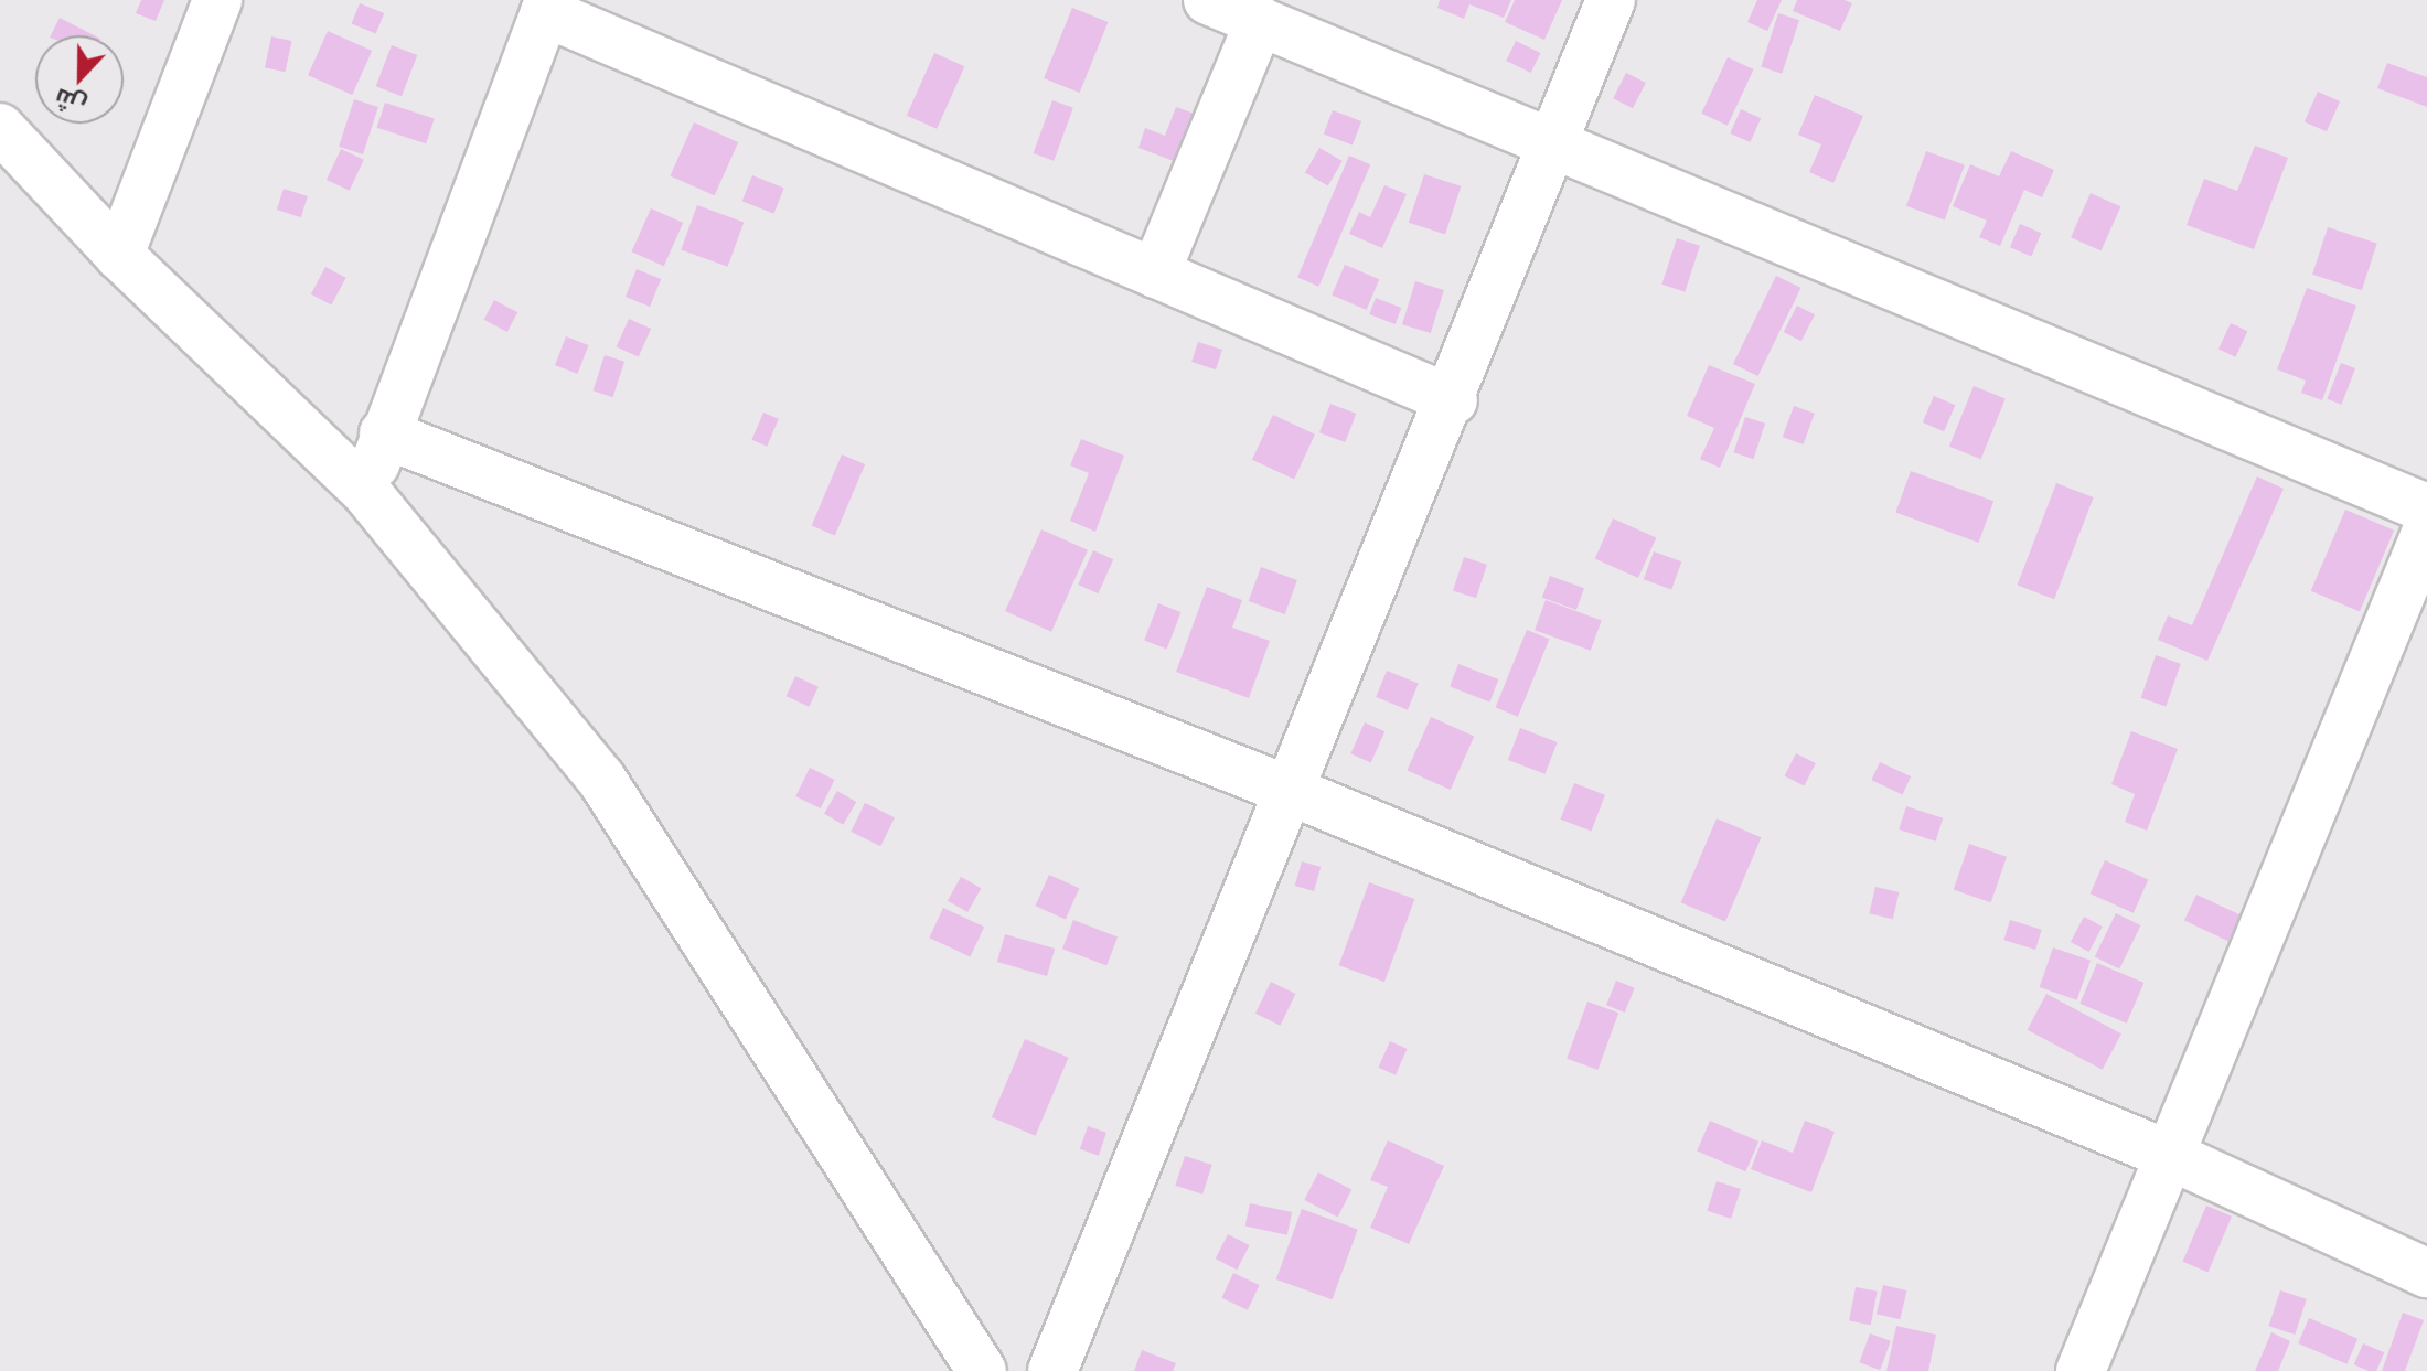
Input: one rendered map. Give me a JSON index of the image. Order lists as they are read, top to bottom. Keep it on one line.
{"north":"bottom"}
